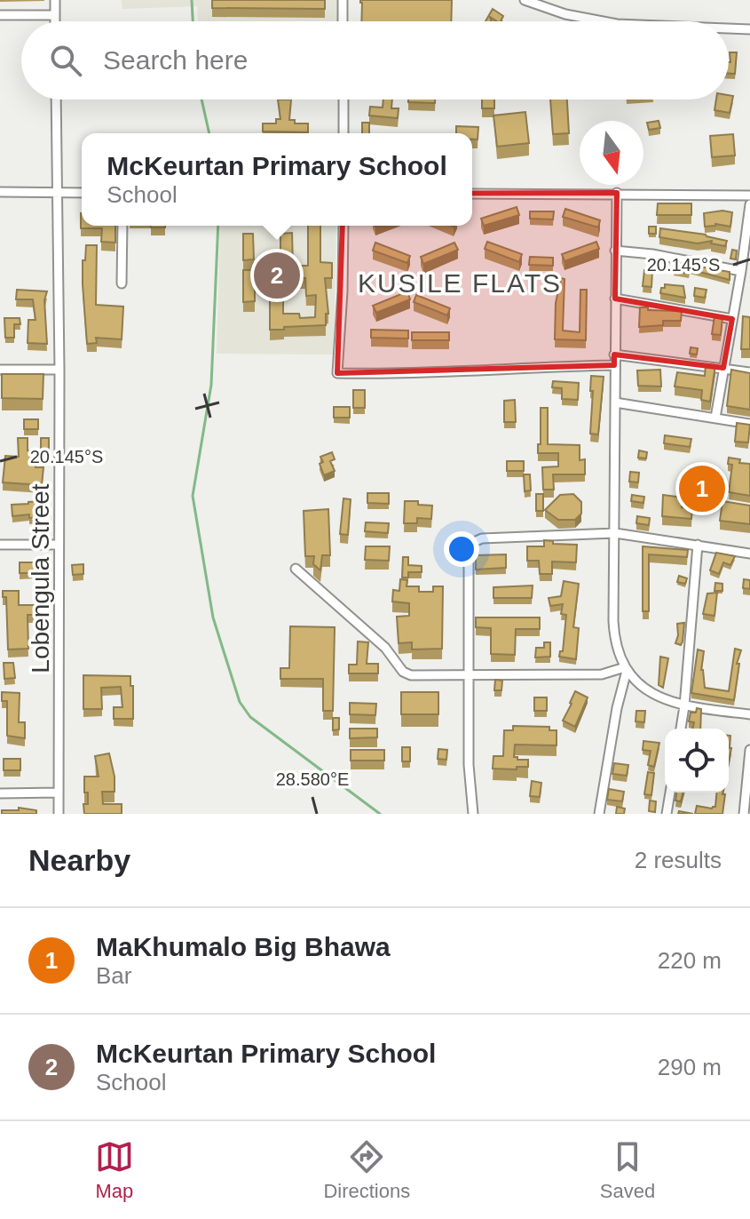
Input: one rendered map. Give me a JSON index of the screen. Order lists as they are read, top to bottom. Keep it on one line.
{"streets":{"street":["Lobengula Street"]},"districts":["KUSILE FLATS"],"north":"bottom","page":{"search":"Search here","popup":["McKeurtan Primary School","School"],"pins":["2","1"],"heading":["Nearby","2 results"],"list":[{"mark":"1","name":"MaKhumalo Big Bhawa","note":"Bar","value":"220 m"},{"mark":"2","name":"McKeurtan Primary School","note":"School","value":"290 m"}],"nav":["Map","Directions","Saved"]},"coordinates":["20.145°S","28.580°E"]}
